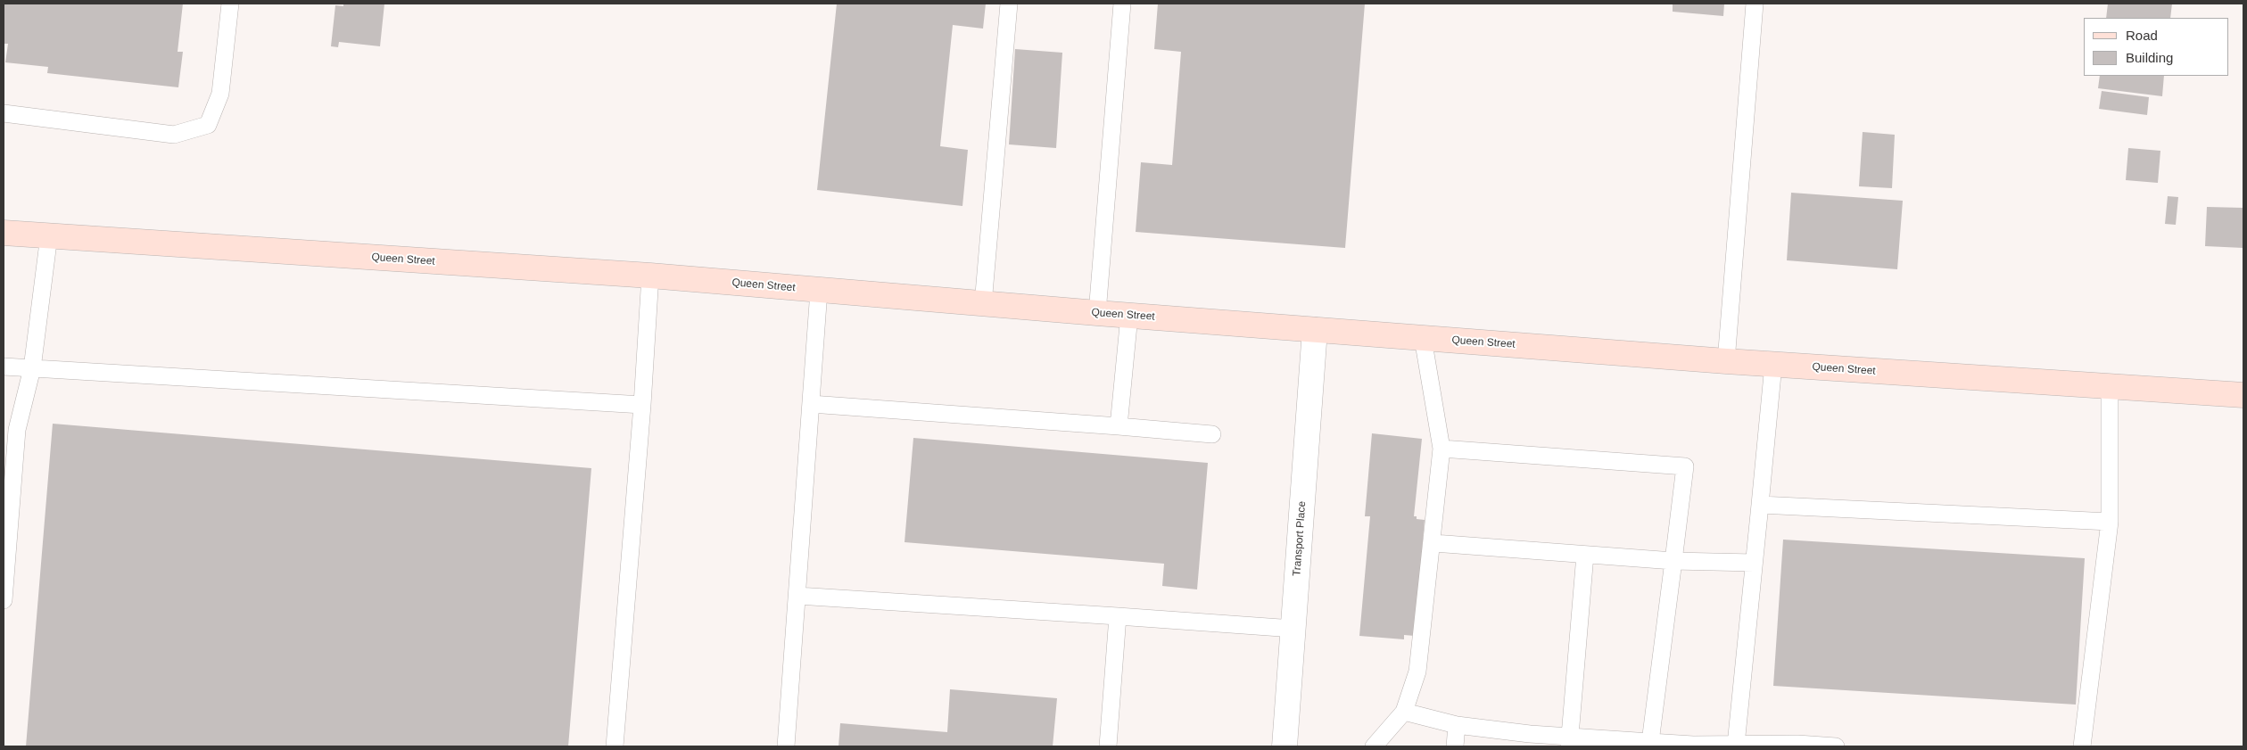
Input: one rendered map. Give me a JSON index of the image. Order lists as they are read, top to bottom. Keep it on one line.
{"streets":{"street":["Queen Street","Transport Place"]},"crossings":[["Queen Street","Transport Place"]],"legend":["Road","Building"]}
